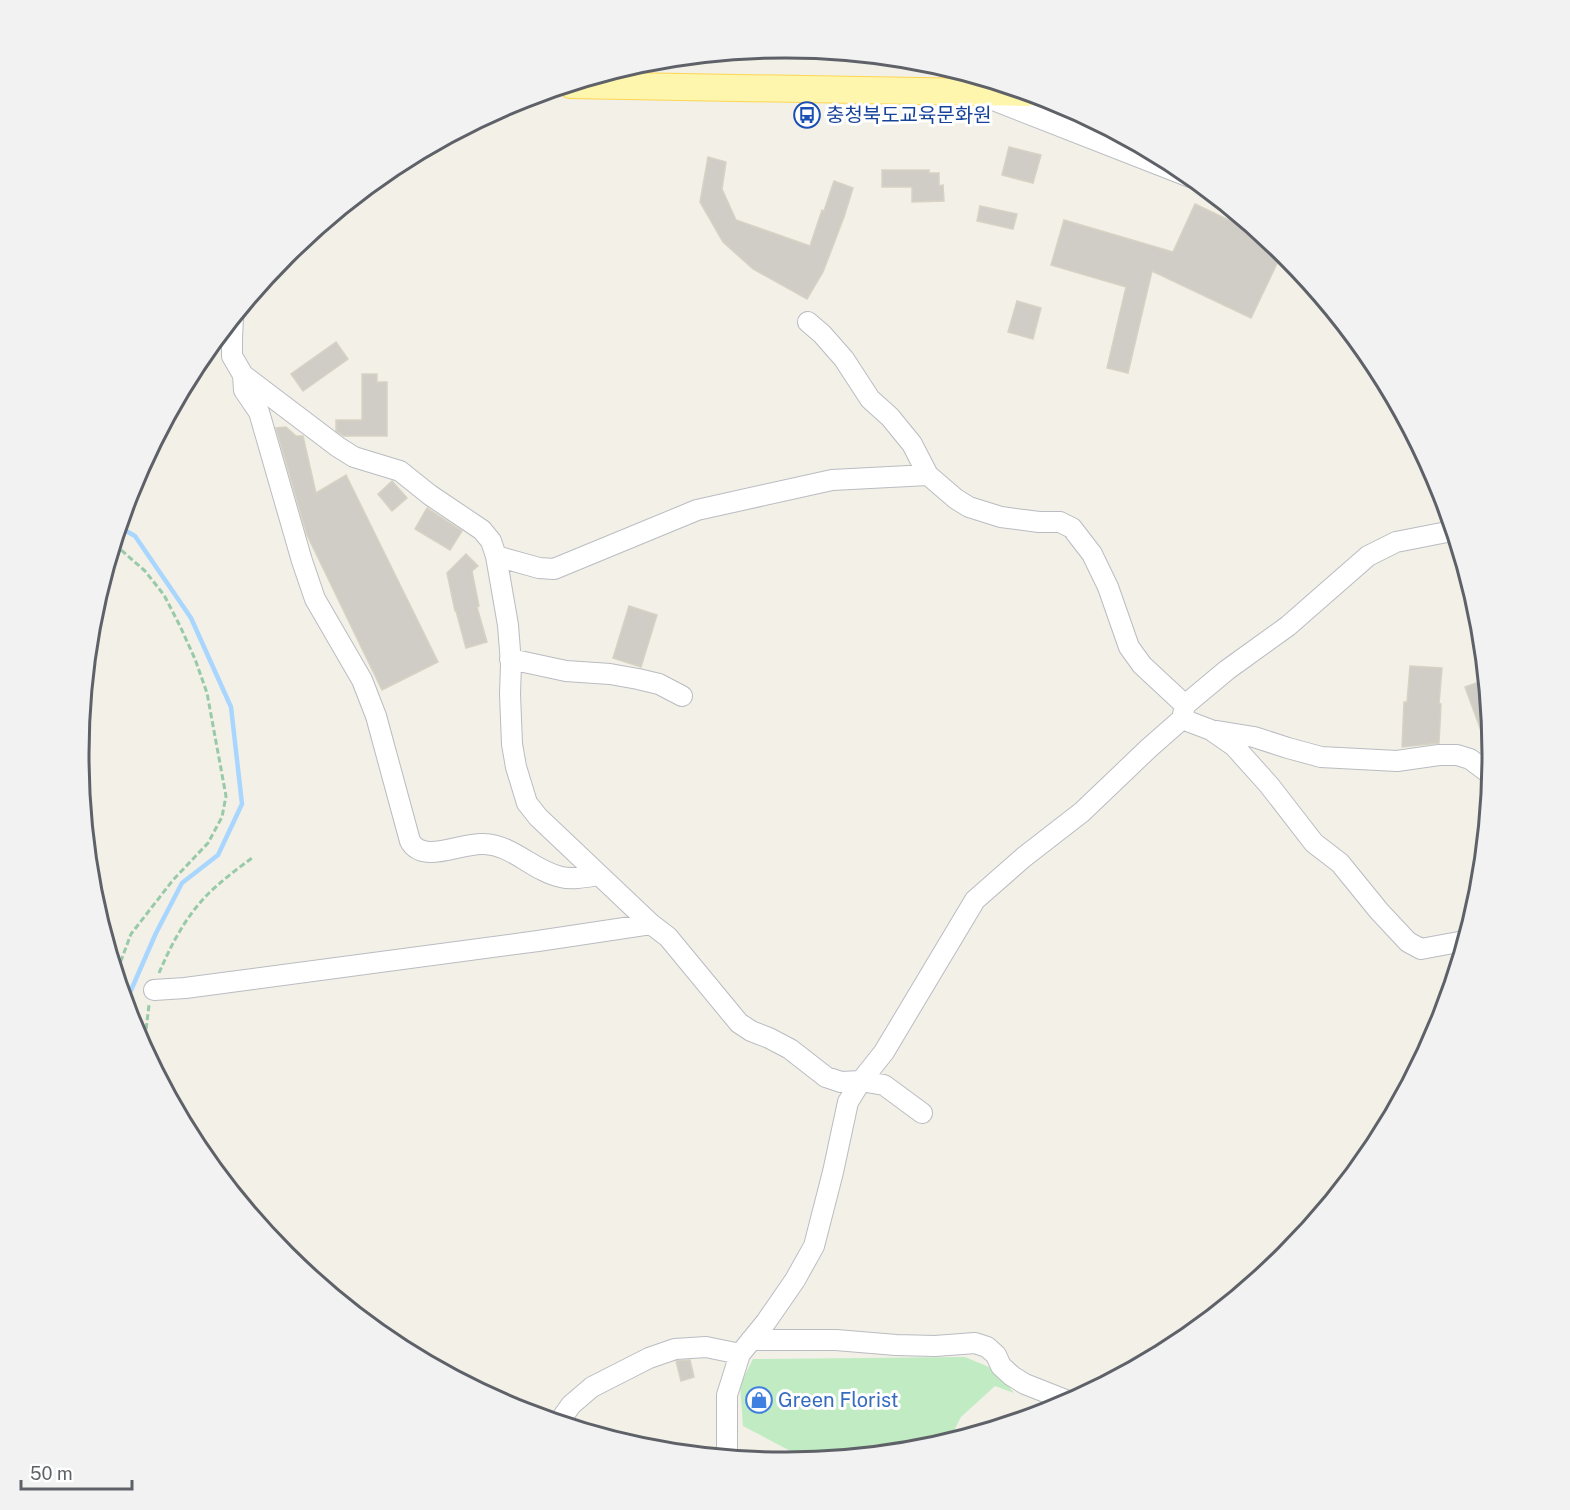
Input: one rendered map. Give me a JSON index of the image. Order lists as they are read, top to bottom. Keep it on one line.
{"places":{"bus stop":["충청북도교육문화원"],"shop":["Green Florist"]},"scale_bar":"50 m"}
